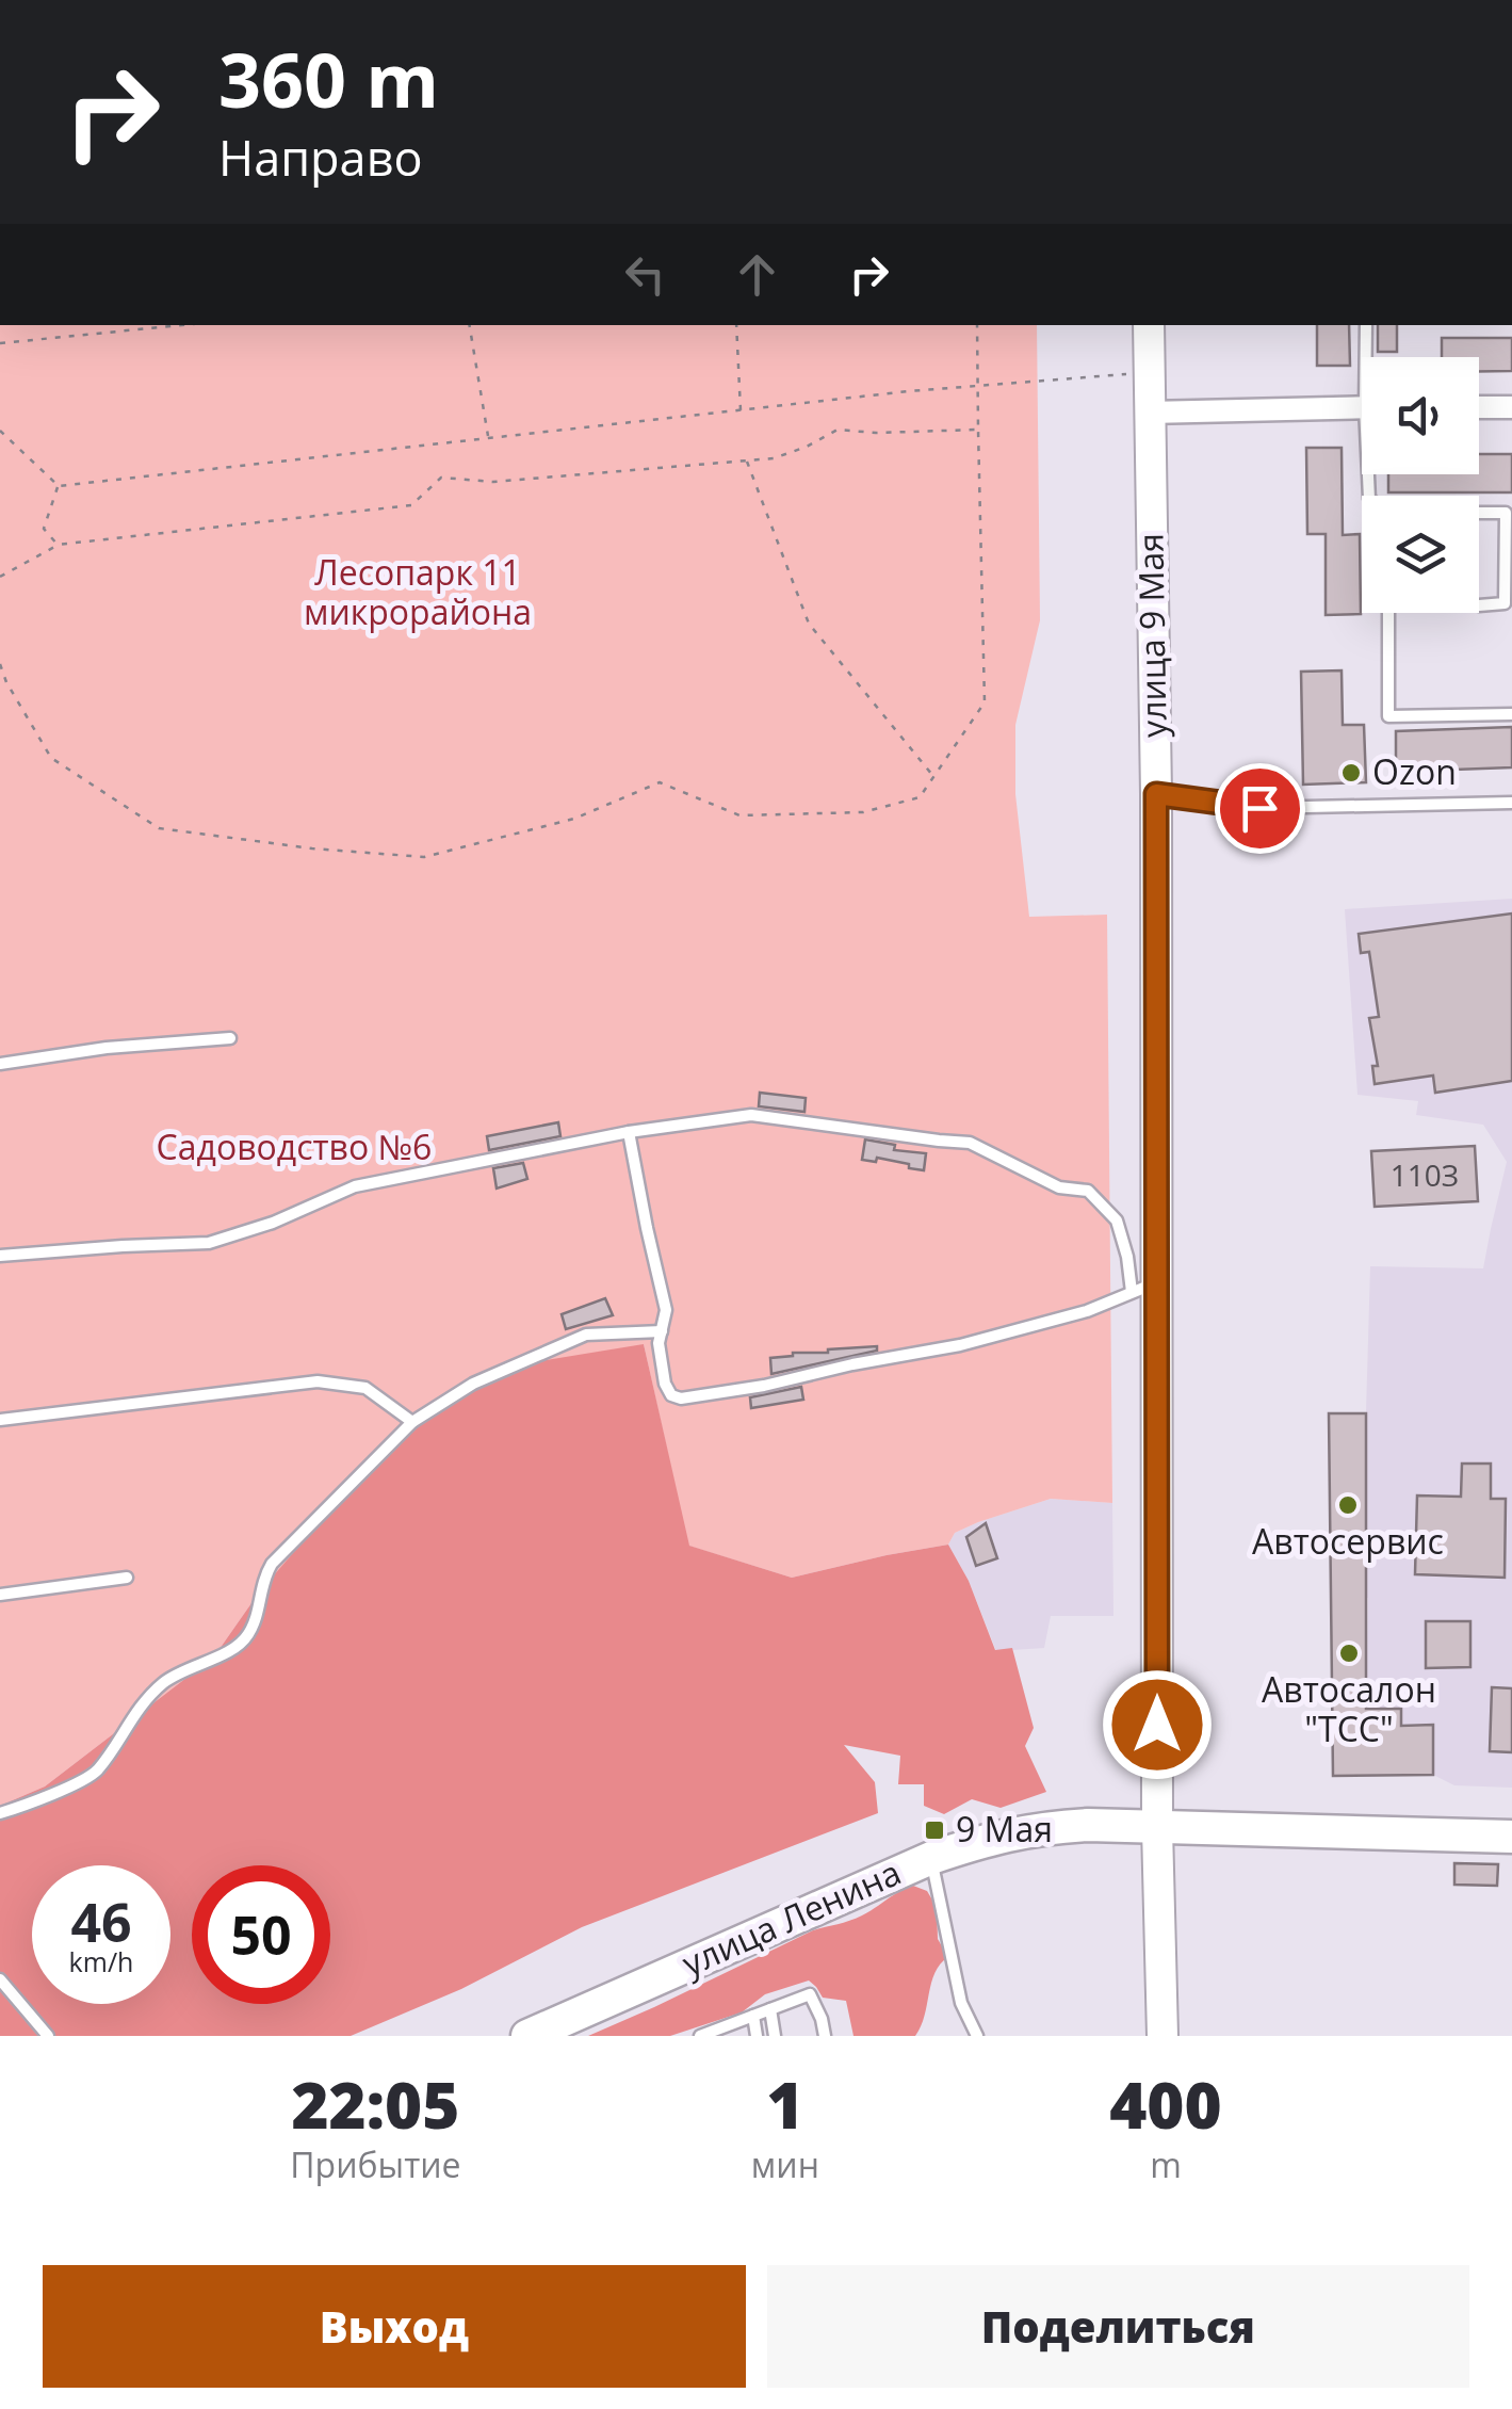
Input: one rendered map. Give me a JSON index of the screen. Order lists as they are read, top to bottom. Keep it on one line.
{"streets":{"main road":["улица 9 Мая","улица Ленина"]},"crossings":[["улица 9 Мая","улица Ленина"]],"parks":["Лесопарк 11 микрорайона","Садоводство №6"],"places":{"other":["Ozon","Автосервис","Автосалон \"ТСС\""],"transit":["9 Мая"]},"house_numbers":["110З"],"page":{"turn":["360 m","Направо"],"speed":"46 km/h","limit":"50","eta":["22:05","Прибытие","1","мин","400","m"],"buttons":["Выход","Поделиться"]}}
